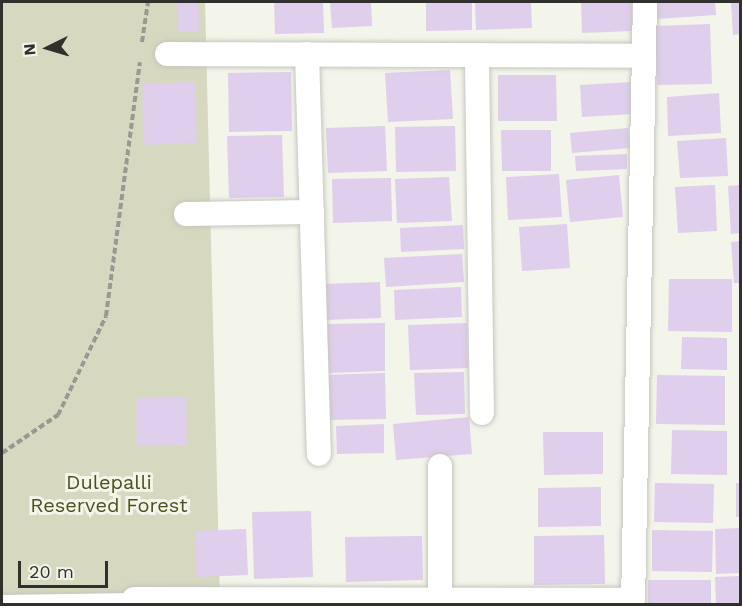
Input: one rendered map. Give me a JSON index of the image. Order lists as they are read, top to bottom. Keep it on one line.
{"parks":["Dulepalli Reserved Forest"],"scale_bar":"20 m","north":"left"}
